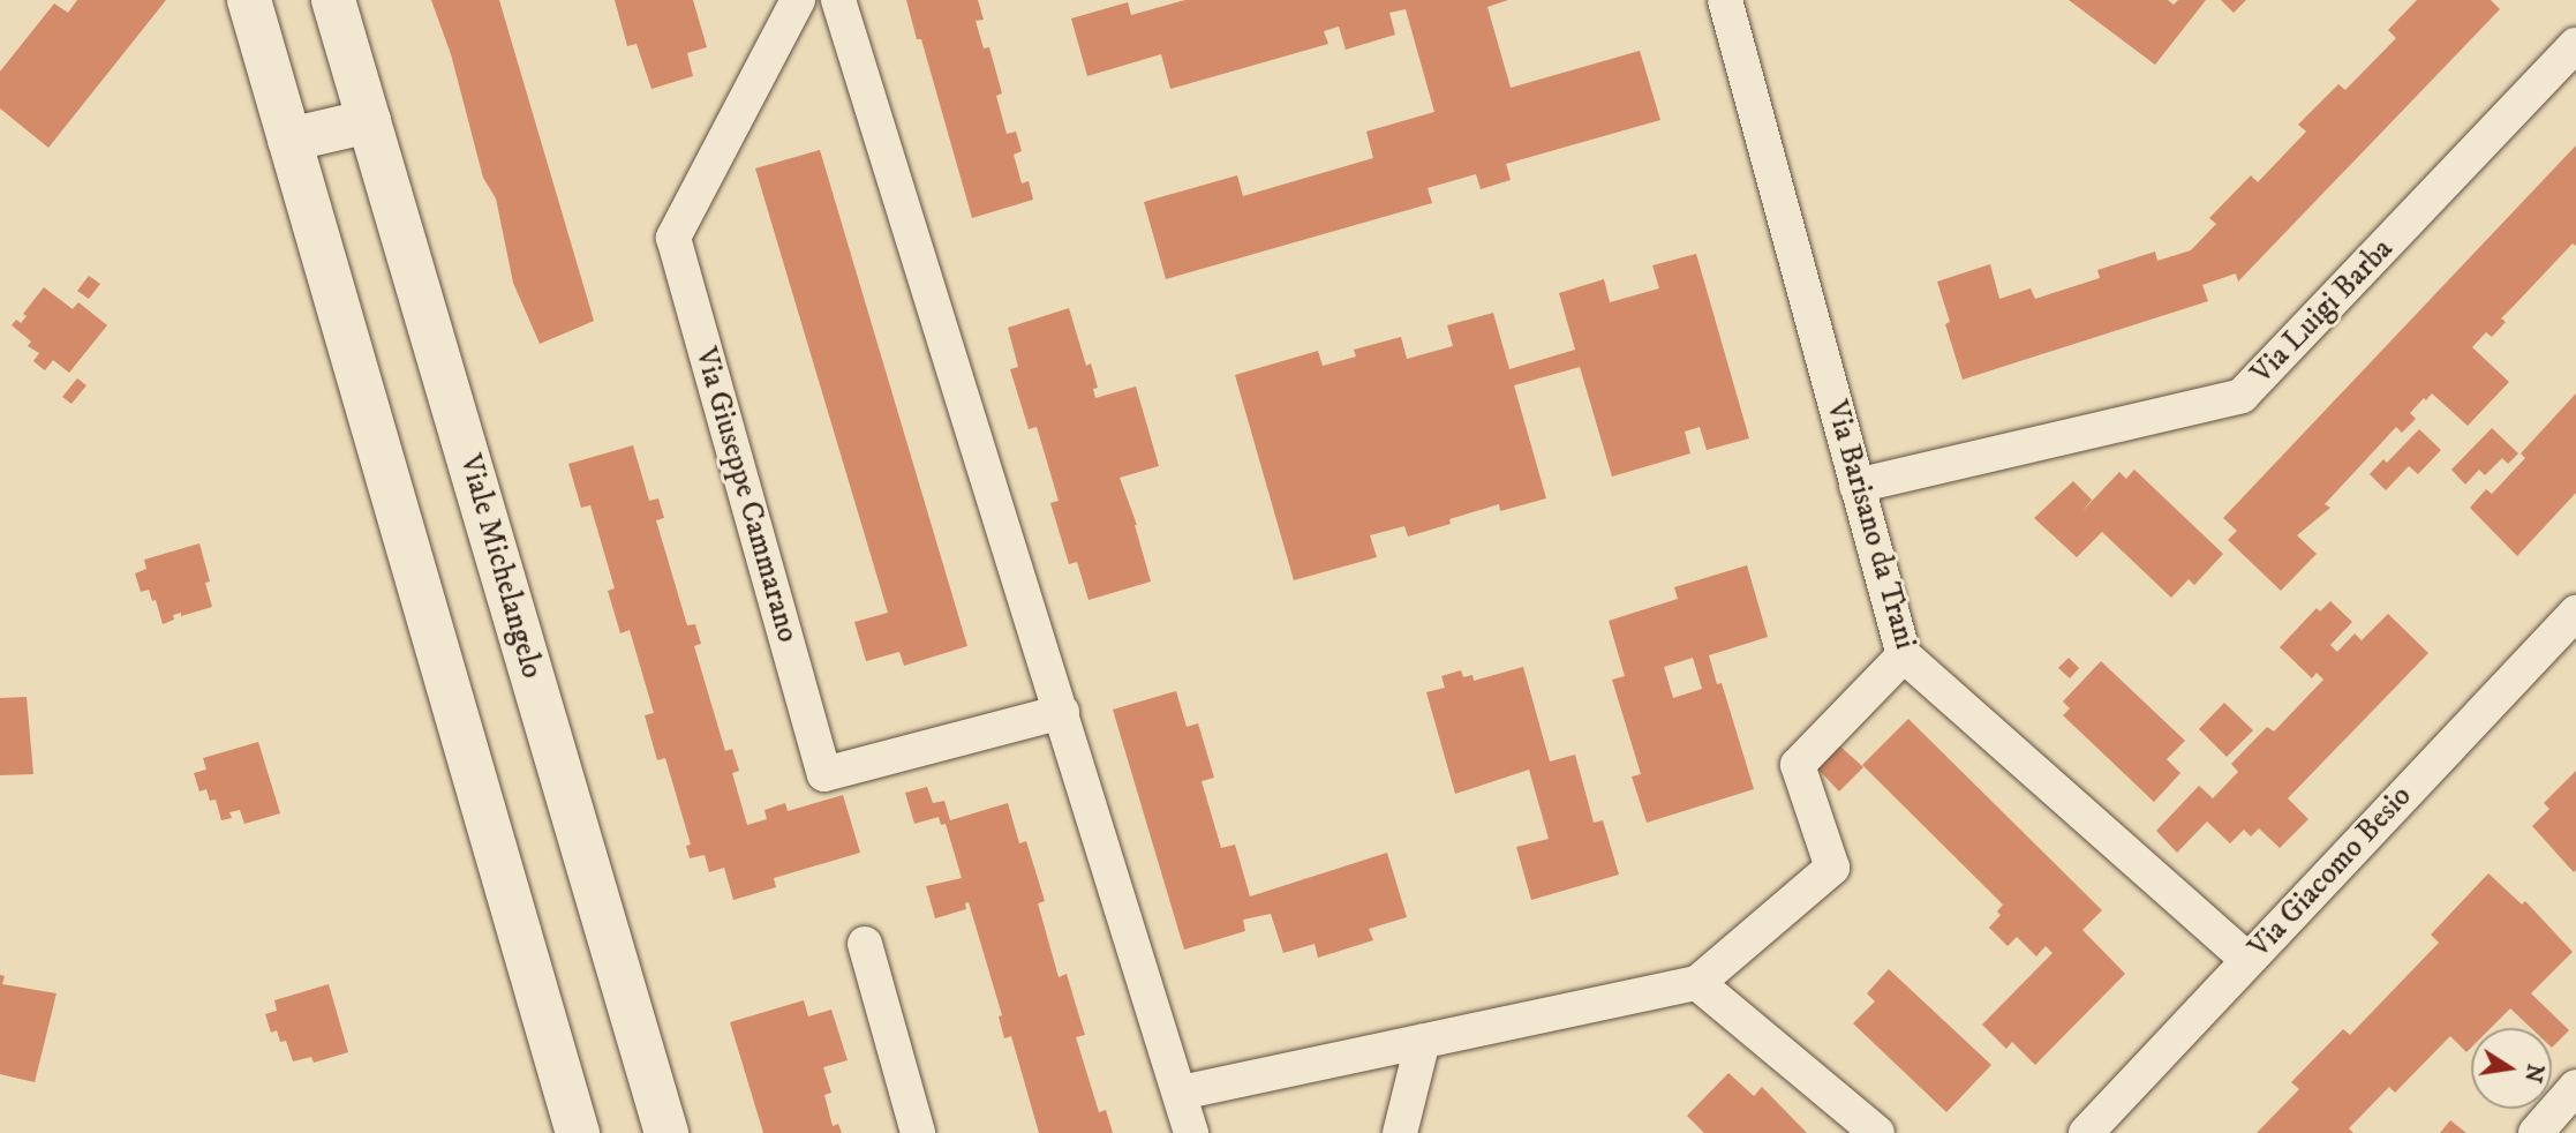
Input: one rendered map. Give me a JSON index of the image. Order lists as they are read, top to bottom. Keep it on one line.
{"streets":{"street":["Via Luigi Barba","Via Giuseppe Cammarano","Via Barisano da Trani","Viale Michelangelo","Via Giacomo Besio"]},"crossings":[["Via Luigi Barba","Via Barisano da Trani"],["Via Barisano da Trani","Via Giacomo Besio"]],"north":"right"}
